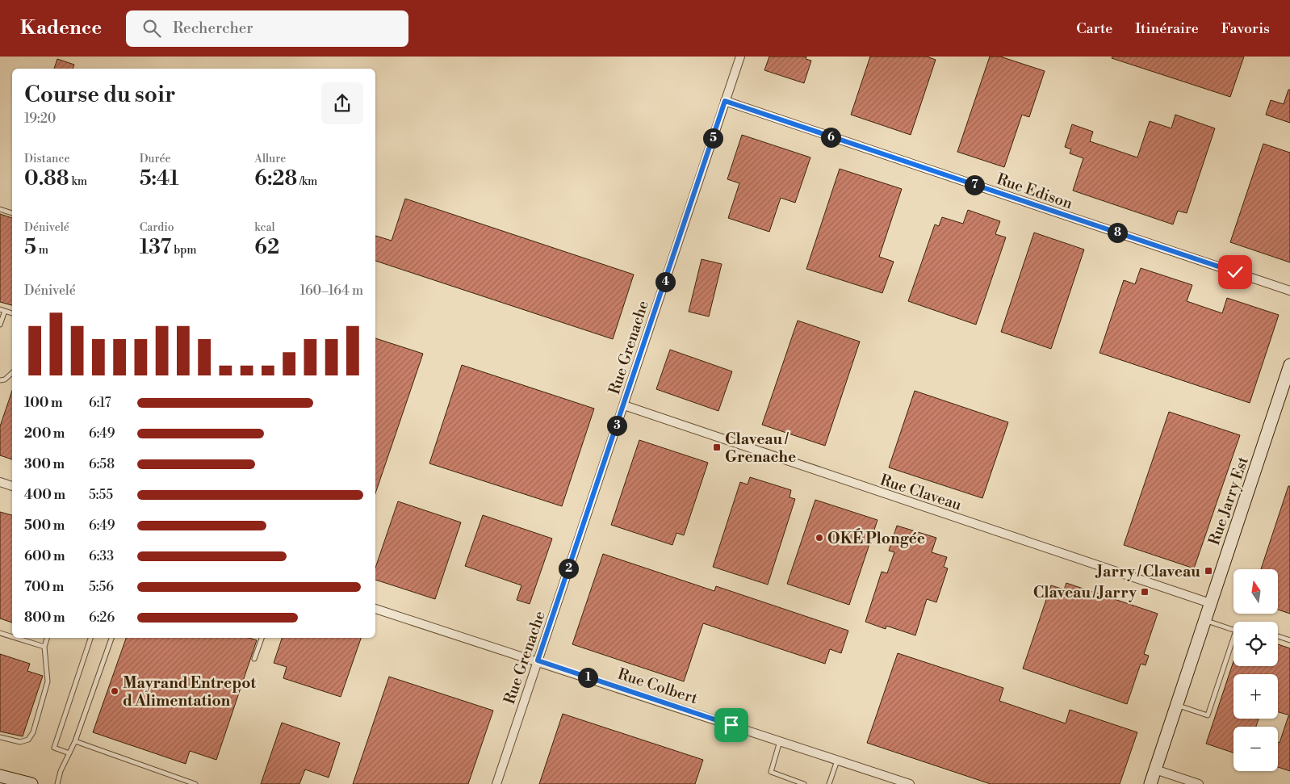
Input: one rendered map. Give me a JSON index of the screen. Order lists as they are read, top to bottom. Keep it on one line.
{"streets":{"street":["Rue Edison","Rue Grenache","Rue Claveau","Rue Jarry Est","Rue Colbert"]},"crossings":[["Rue Edison","Rue Grenache"],["Rue Grenache","Rue Claveau"],["Rue Grenache","Rue Colbert"],["Rue Claveau","Rue Jarry Est"]],"places":{"transit":["Claveau / Grenache","Jarry / Claveau","Claveau / Jarry"],"other":["OKÉ Plongée","Mayrand Entrepot d Alimentation"]},"north":"top","page":{"header":"Kadence","search":"Rechercher","nav":["Carte","Itinéraire","Favoris"],"heading":["Course du soir","19:20"],"pins":["6","5","7","8","4","3","2","1"],"stats":[["Distance","0.88 km"],["Durée","5:41"],["Allure","6:28 /km"],["Dénivelé","5 m"],["Cardio","137 bpm"],["kcal","62"]],"chart":["Dénivelé","160–164 m"],"list":[{"name":"100 m","note":"6:17"},{"name":"200 m","note":"6:49"},{"name":"300 m","note":"6:58"},{"name":"400 m","note":"5:55"},{"name":"500 m","note":"6:49"},{"name":"600 m","note":"6:33"},{"name":"700 m","note":"5:56"},{"name":"800 m","note":"6:26"}],"map_buttons":["+","−"]}}
